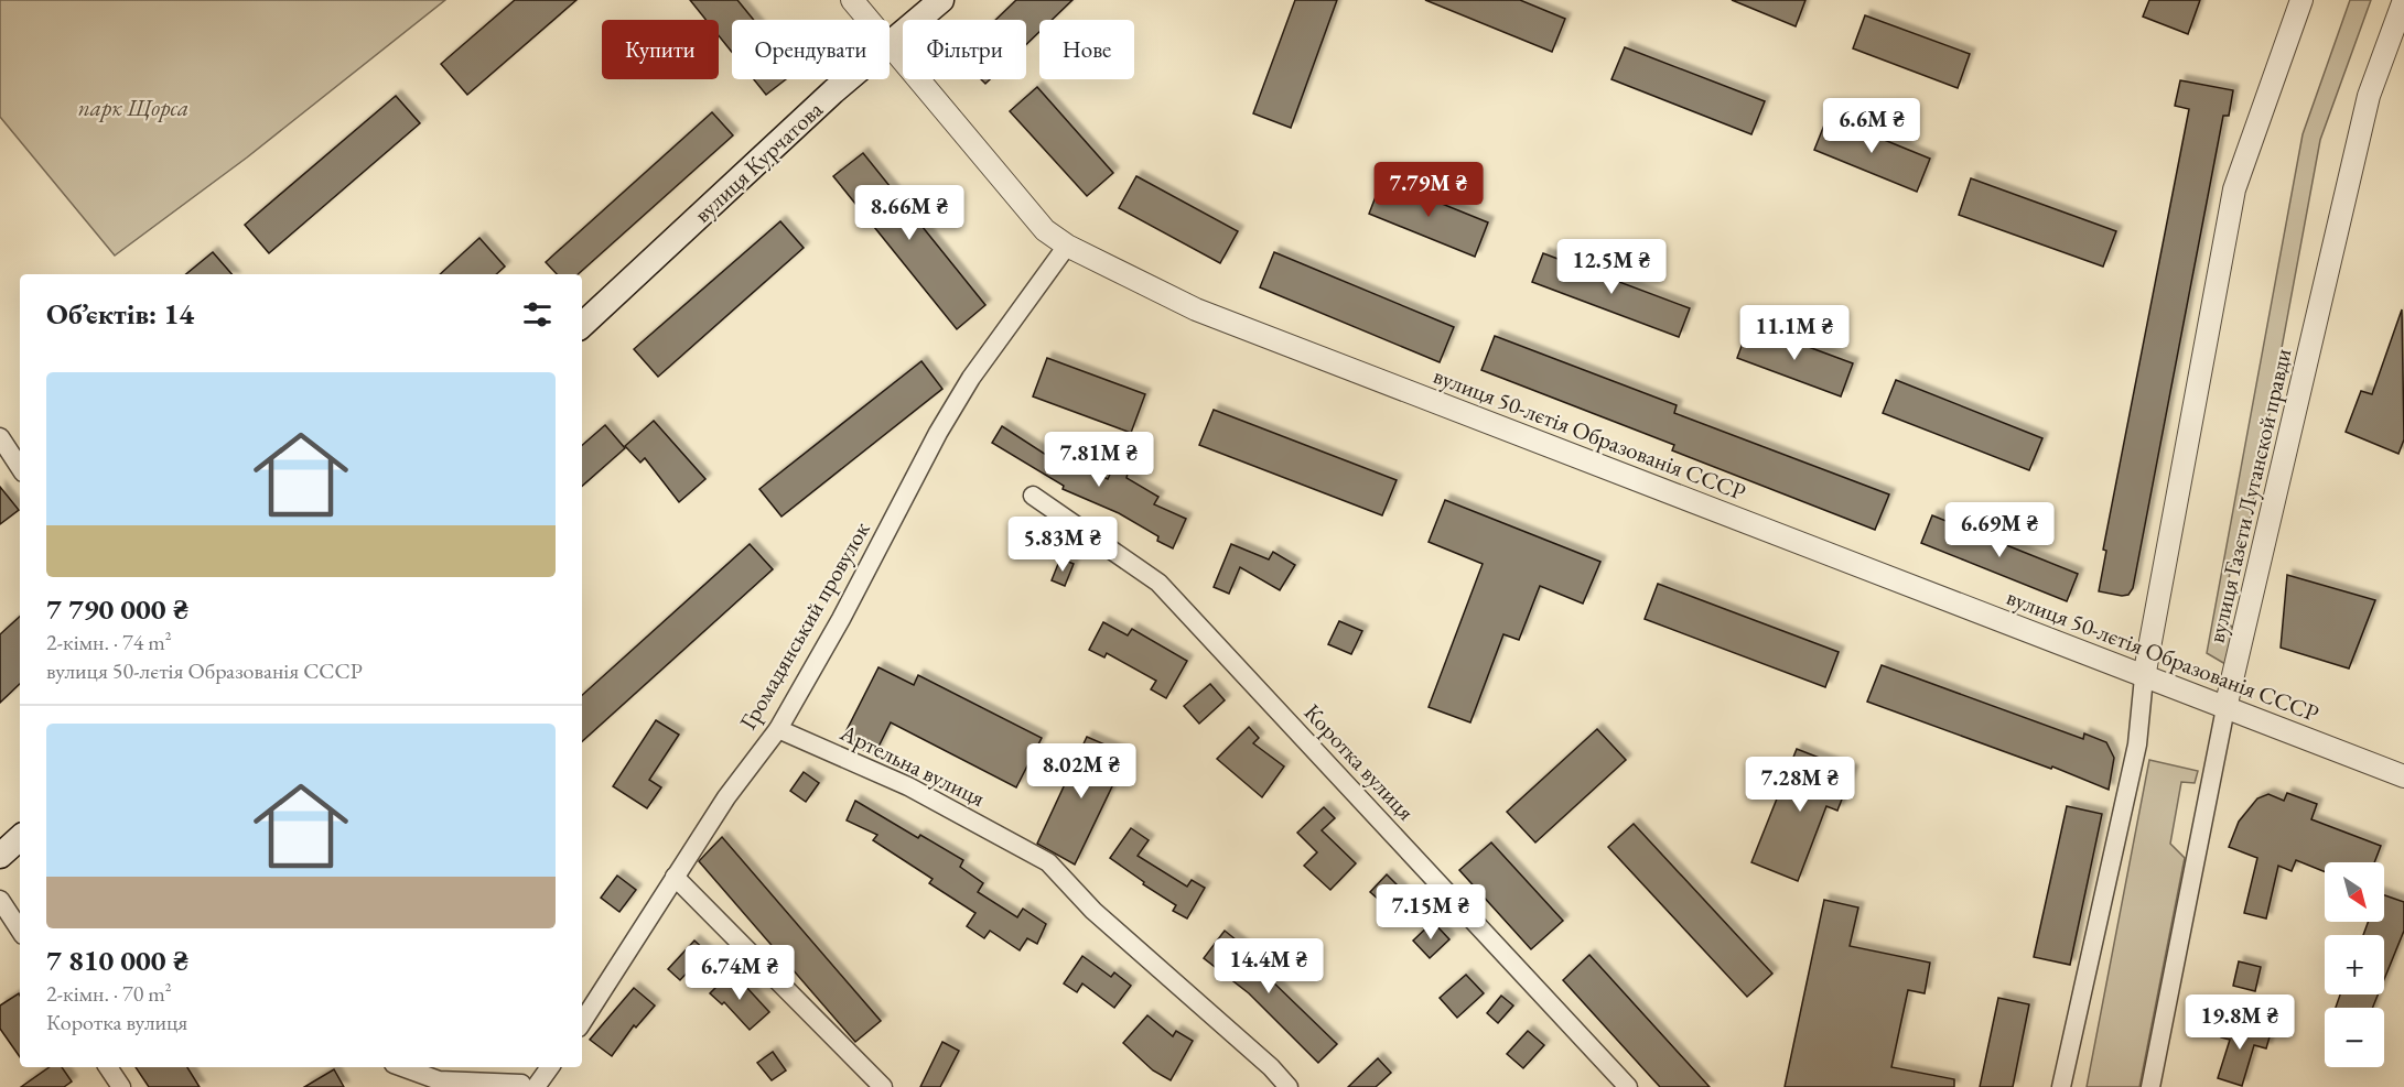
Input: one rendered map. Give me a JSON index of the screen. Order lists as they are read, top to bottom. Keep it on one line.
{"streets":{"main road":["вулиця Курчатова"],"street":["вулиця 50-лєтія Образованія СССР","вулиця Газєти Луганской правди","Громадянський провулок","Коротка вулиця","Артельна вулиця"]},"crossings":[["вулиця Курчатова","вулиця 50-лєтія Образованія СССР"],["вулиця 50-лєтія Образованія СССР","вулиця Газєти Луганской правди"],["вулиця 50-лєтія Образованія СССР","Громадянський провулок"],["Громадянський провулок","Артельна вулиця"]],"parks":["парк Щорса"],"north":"bottom right","page":{"chip":["Купити","Орендувати","Фільтри","Нове"],"price":["6.6M ₴","7.79M ₴","8.66M ₴","12.5M ₴","11.1M ₴","7.81M ₴","6.69M ₴","5.83M ₴","8.02M ₴","7.28M ₴","7.15M ₴","14.4M ₴","6.74M ₴","19.8M ₴"],"heading":"Об’єктів: 14","list":[{"name":"7 790 000 ₴","note":"2-кімн. · 74 m² · вулиця 50-лєтія Образованія СССР"},{"name":"7 810 000 ₴","note":"2-кімн. · 70 m² · Коротка вулиця"}],"map_buttons":["+","−"]}}
